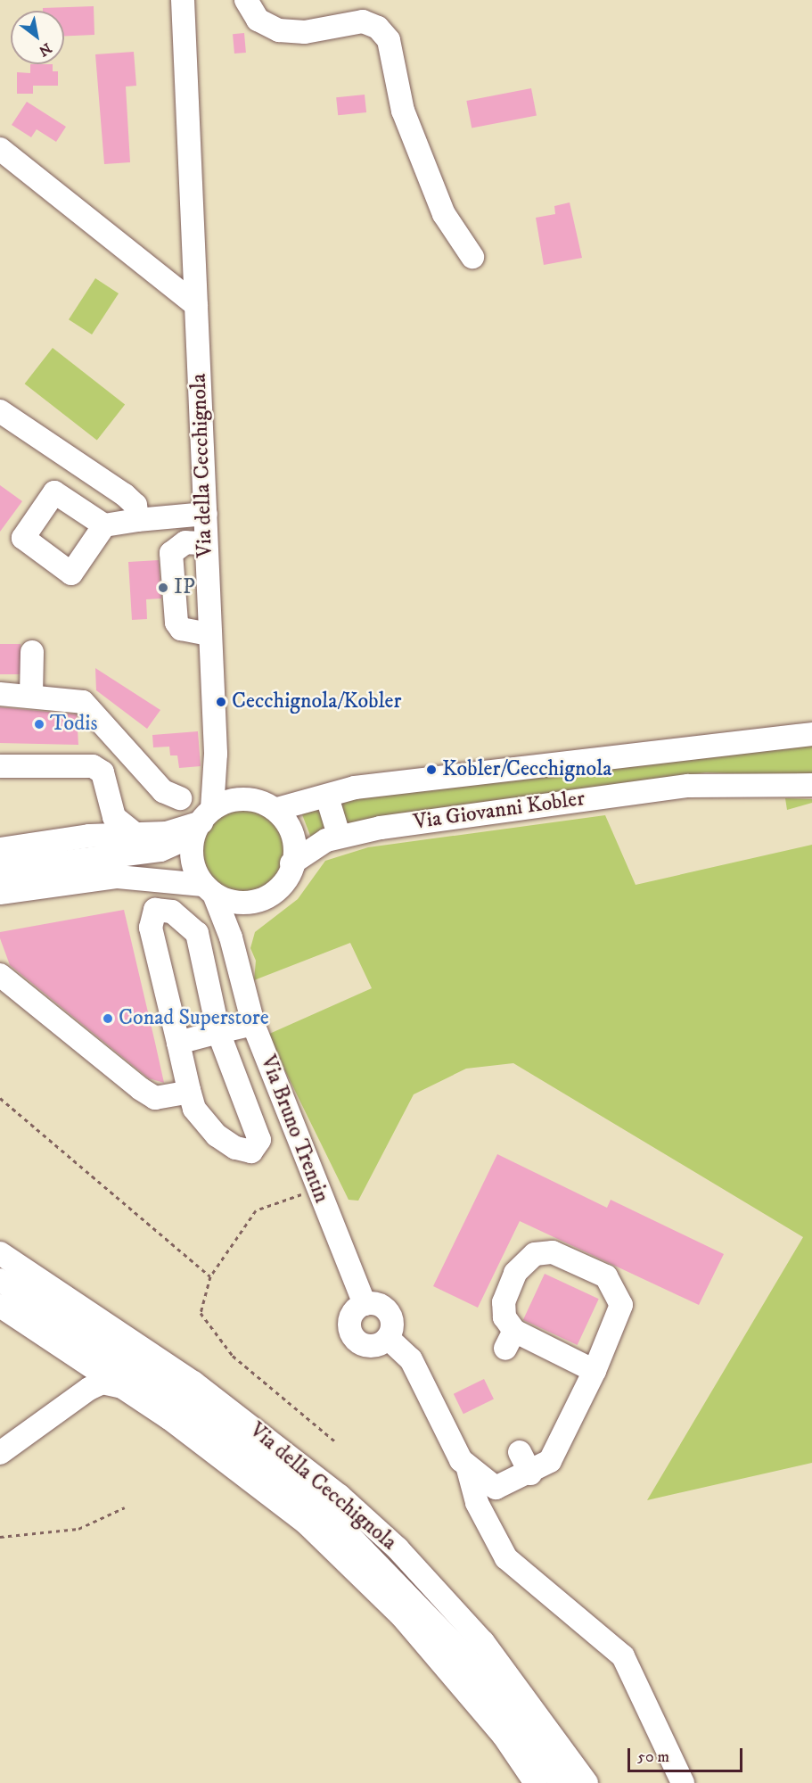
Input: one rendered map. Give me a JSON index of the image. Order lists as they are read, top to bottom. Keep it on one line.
{"streets":{"street":["Via della Cecchignola","Via Giovanni Kobler","Via Bruno Trentin"]},"crossings":[["Via della Cecchignola","Via Giovanni Kobler"],["Via della Cecchignola","Via Bruno Trentin"],["Via Giovanni Kobler","Via Bruno Trentin"]],"places":["IP","Cecchignola/Kobler","Todis","Kobler/Cecchignola","Conad Superstore"],"scale_bar":"50 m","north":"bottom right"}
